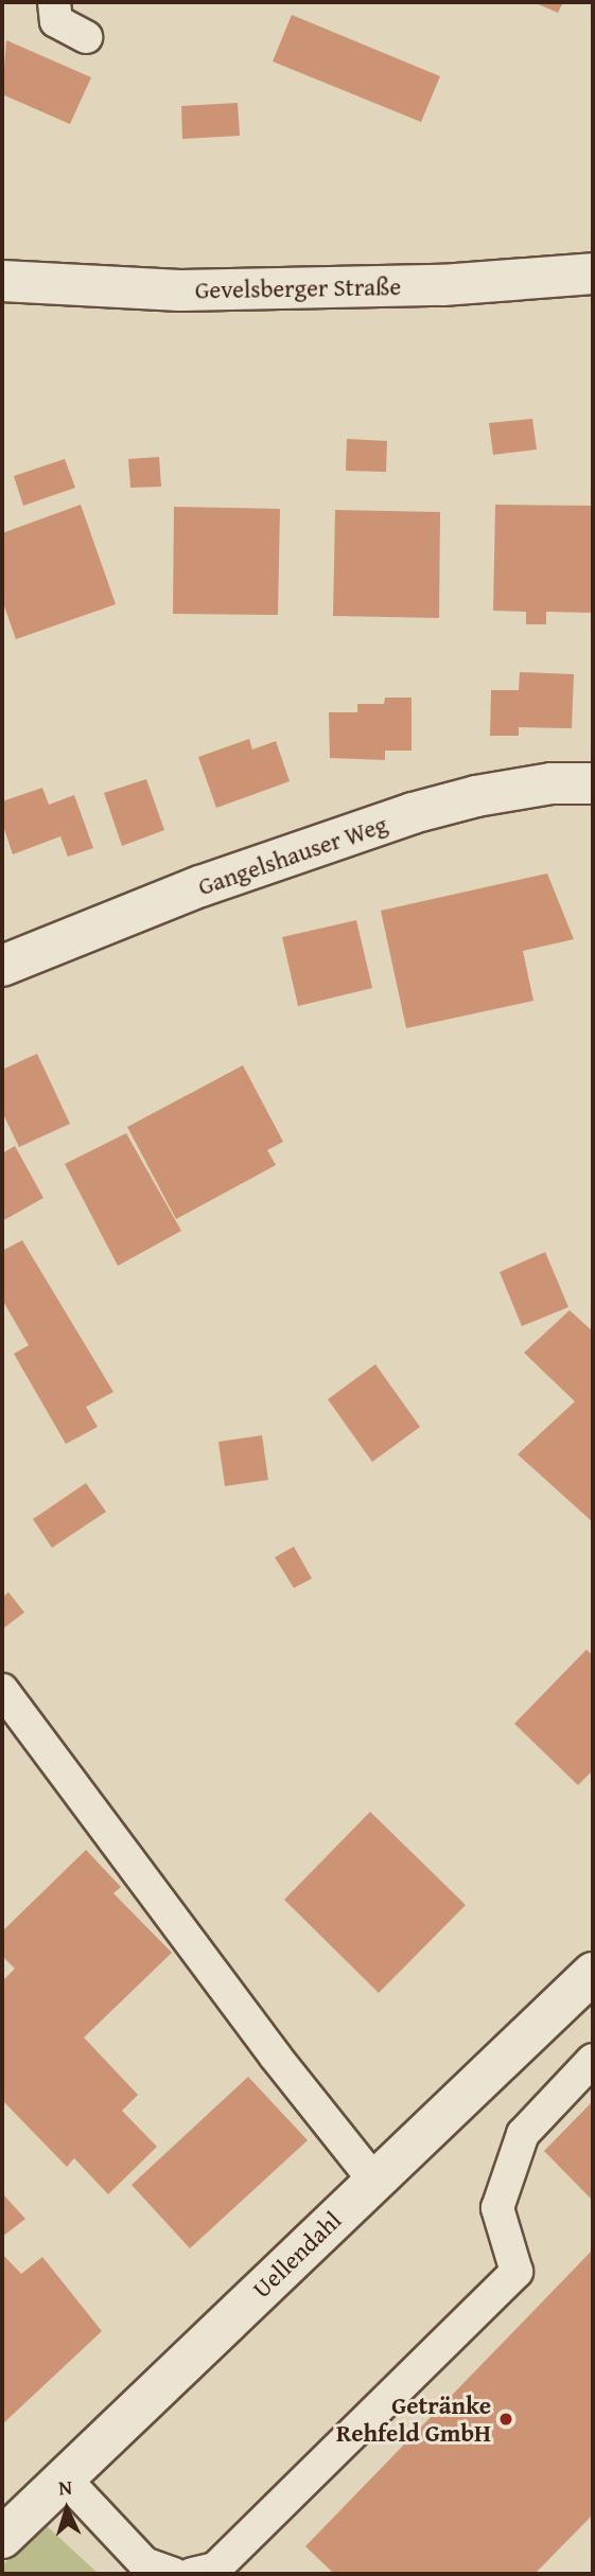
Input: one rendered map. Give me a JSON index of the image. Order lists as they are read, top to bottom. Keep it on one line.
{"streets":{"main road":["Gevelsberger Straße","Gangelshauser Weg","Uellendahl"]},"places":["Getränke Rehfeld GmbH"],"north":"top"}
